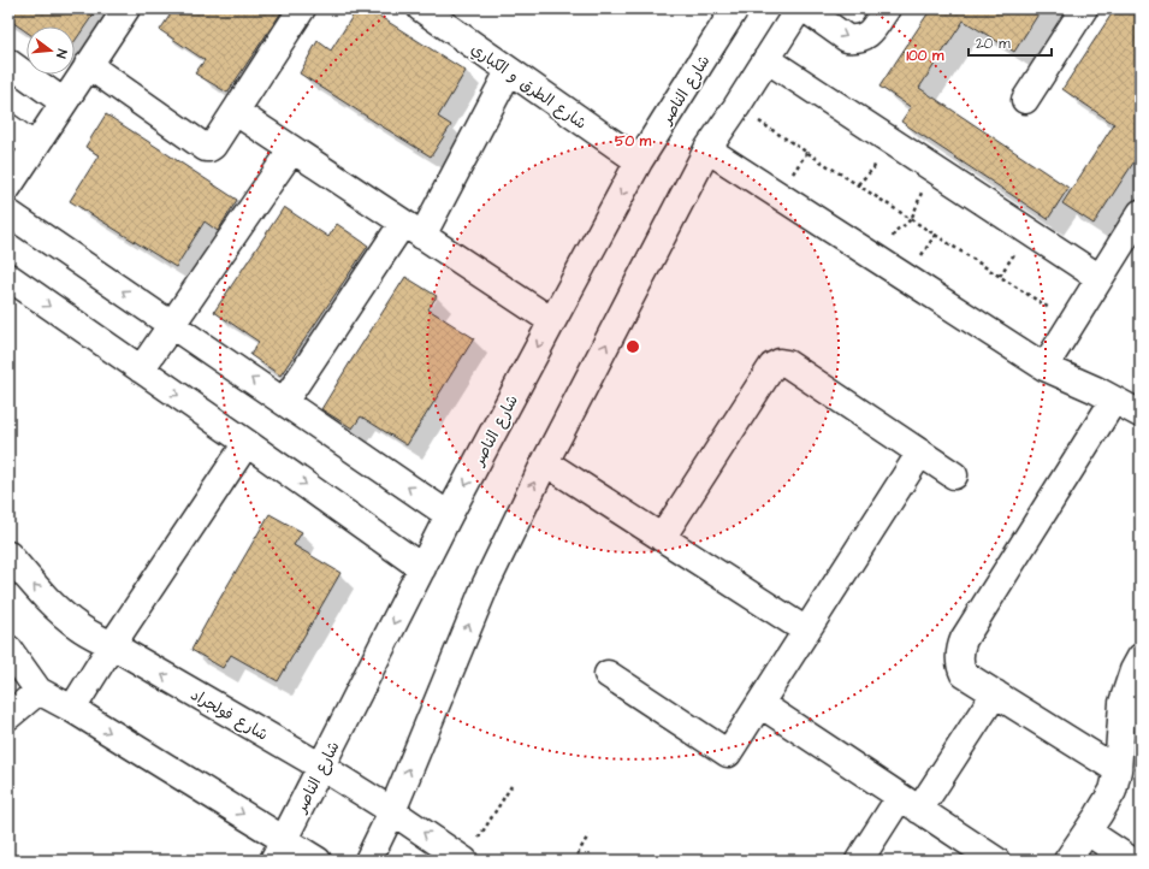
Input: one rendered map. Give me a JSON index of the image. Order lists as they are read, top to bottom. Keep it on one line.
{"streets":{"street":["شارع الطرق و الكباري","شارع الناصر","شارع فولجراد"]},"crossings":[["شارع الطرق و الكباري","شارع الناصر"],["شارع الناصر","شارع فولجراد"]],"scale_bar":"20 m","north":"right","rings":["100 m","50 m"]}
